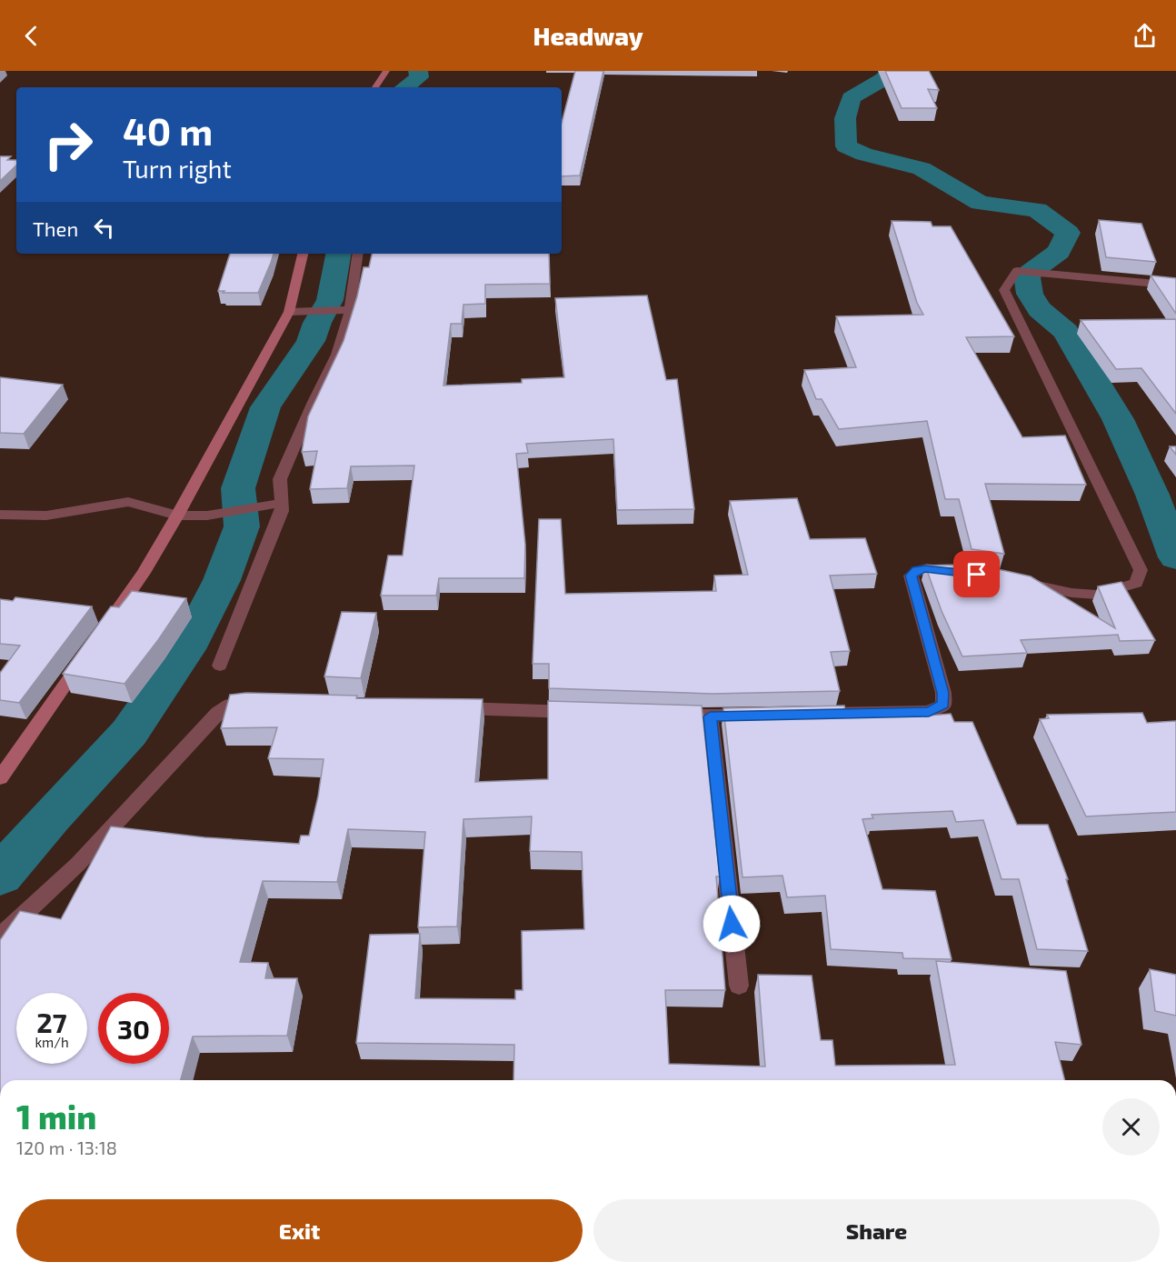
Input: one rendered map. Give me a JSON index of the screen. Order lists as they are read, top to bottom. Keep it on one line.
{"page":{"header":"Headway","turn":["40 m","Turn right"],"then":"Then","speed":"27 km/h","limit":"30","heading":["1 min","120 m · 13:18"],"buttons":["Exit","Share"]}}
